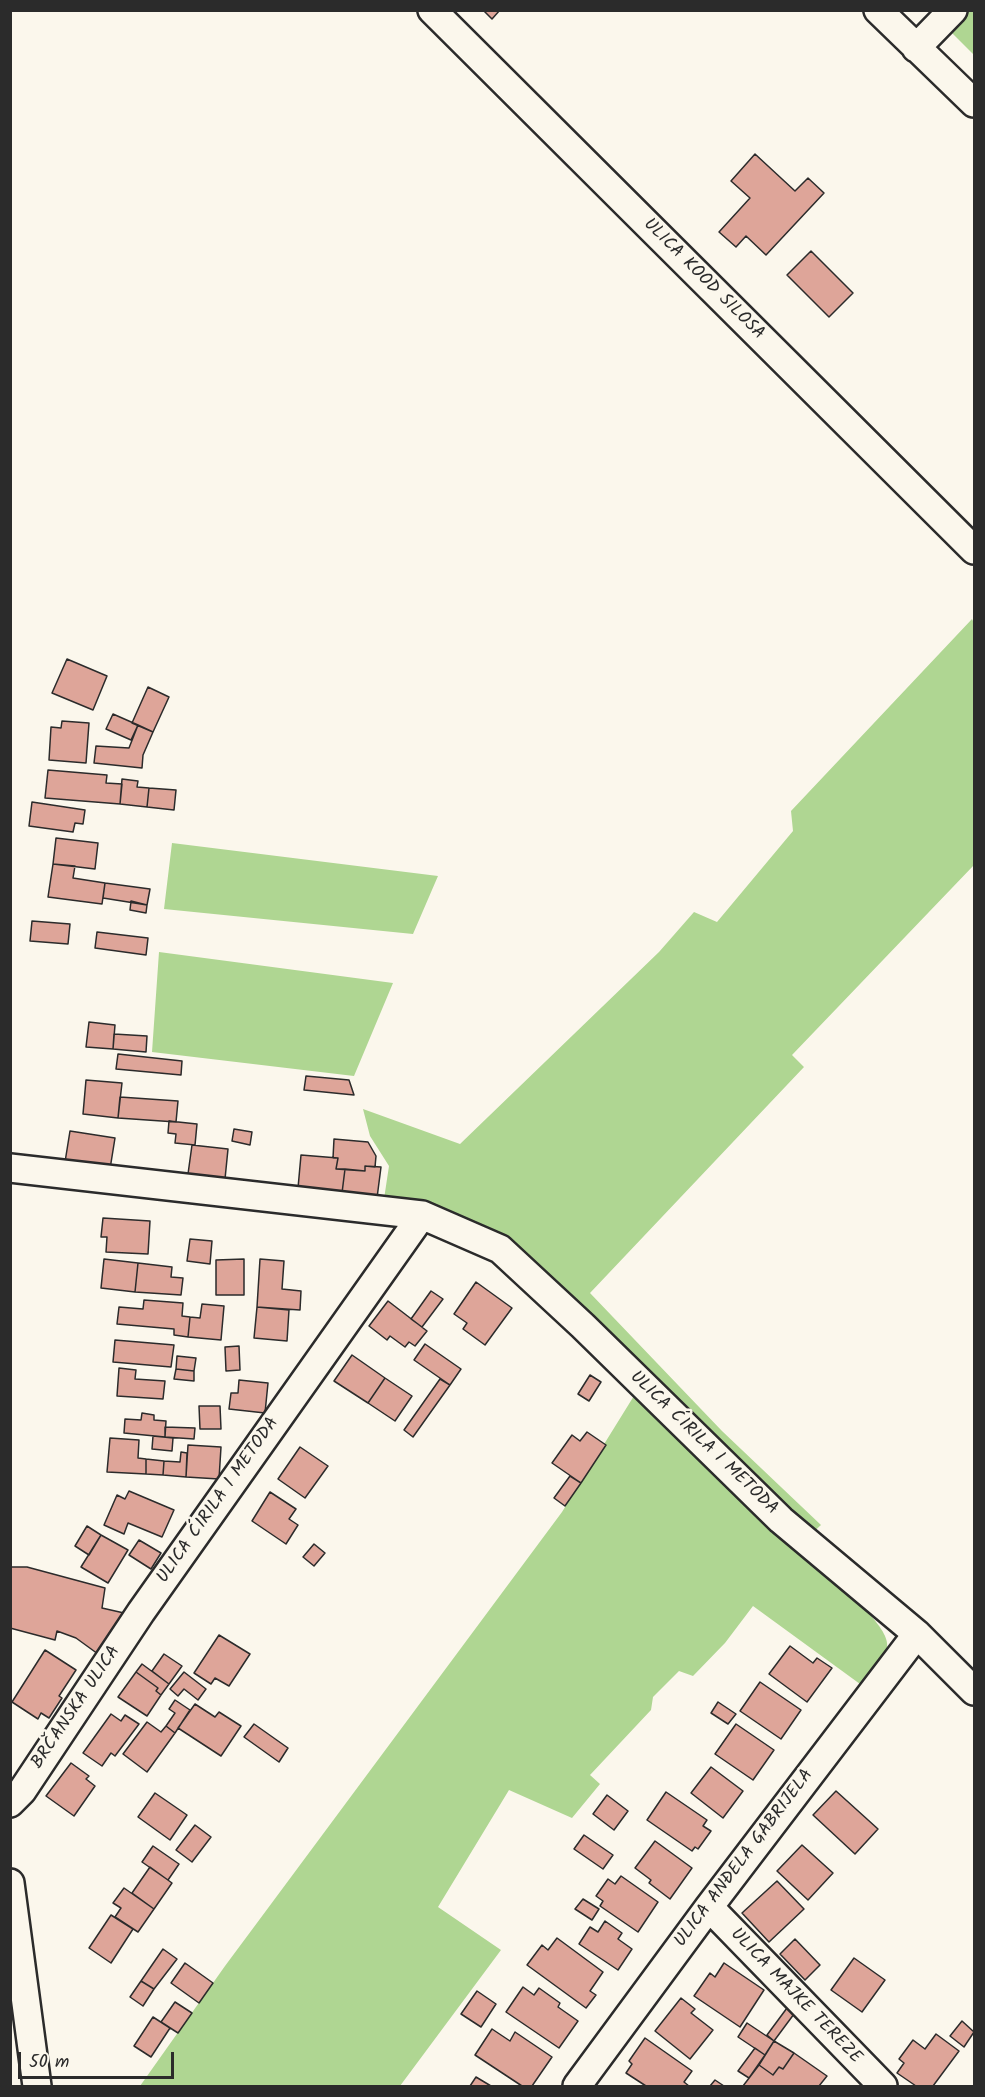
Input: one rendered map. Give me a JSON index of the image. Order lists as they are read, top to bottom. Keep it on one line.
{"streets":{"street":["ULICA KOOD SILOSA","ULICA ĆIRILA I METODA","BRČANSKA ULICA","ULICA ANĐELA GABRIJELA","ULICA MAJKE TEREZE"]},"crossings":[["ULICA ĆIRILA I METODA","BRČANSKA ULICA"],["ULICA ĆIRILA I METODA","ULICA ANĐELA GABRIJELA"],["ULICA ANĐELA GABRIJELA","ULICA MAJKE TEREZE"]],"scale_bar":"50 m"}
